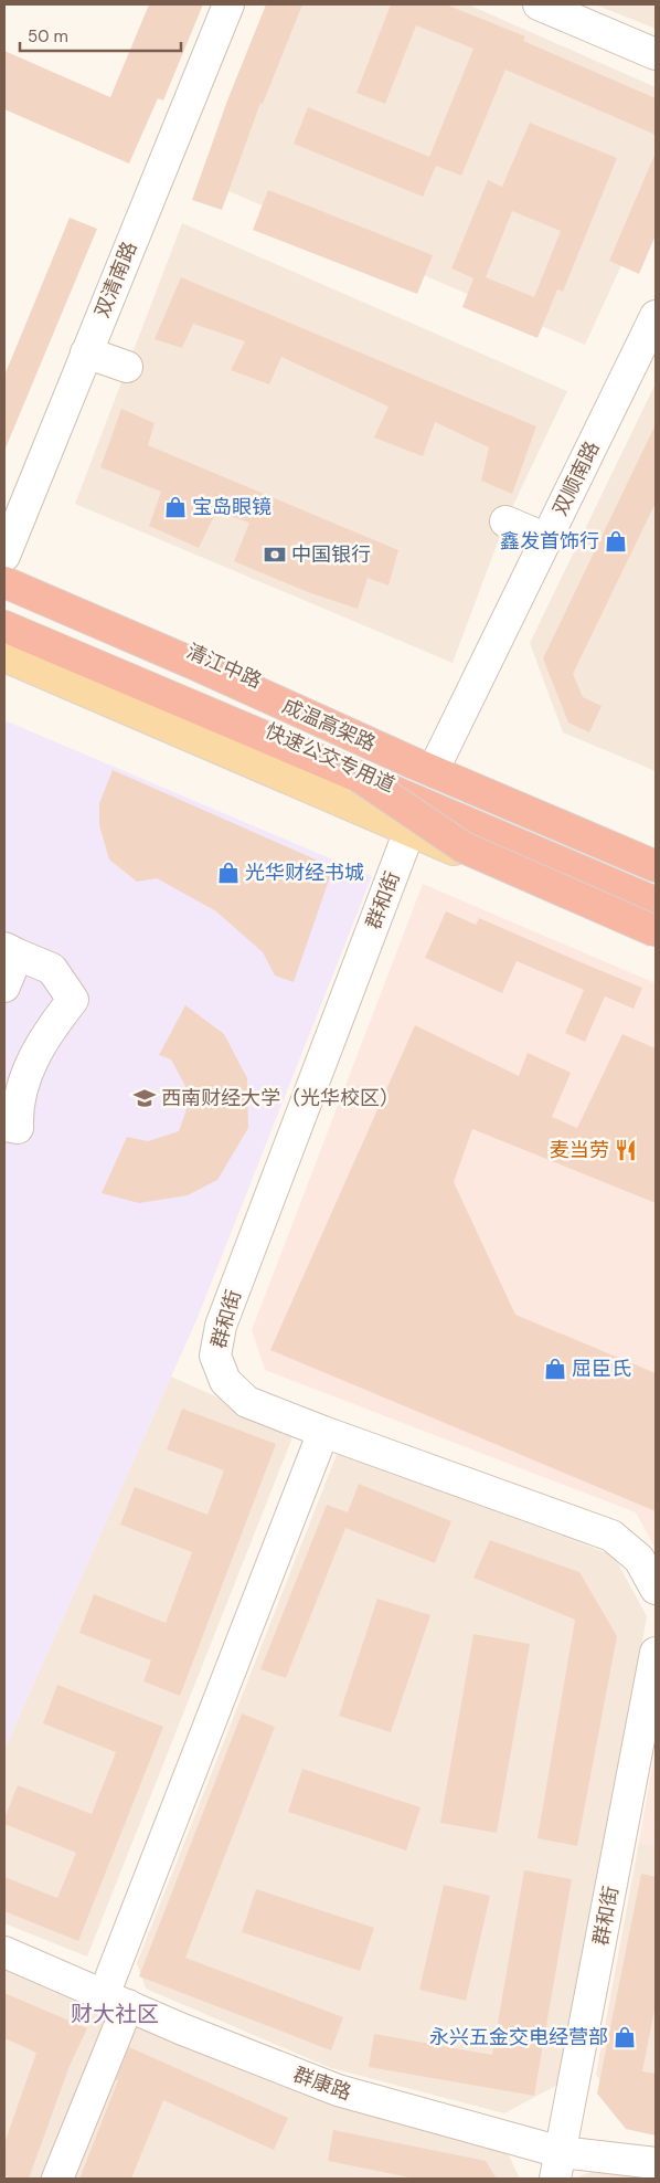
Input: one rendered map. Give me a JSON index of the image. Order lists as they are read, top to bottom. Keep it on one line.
{"streets":{"highway":["成温高架路"],"main road":["清江中路"],"street":["双清南路","双顺南路","快速公交专用道","群和街","群康路"]},"crossings":[["双顺南路","清江中路"],["成温高架路","快速公交专用道"],["群和街","群康路"]],"districts":["财大社区"],"places":{"shop":["宝岛眼镜","鑫发首饰行","光华财经书城","屈臣氏","永兴五金交电经营部"],"bank":["中国银行"],"school or university":["西南财经大学（光华校区）"],"restaurant":["麦当劳"]},"scale_bar":"50 m"}
